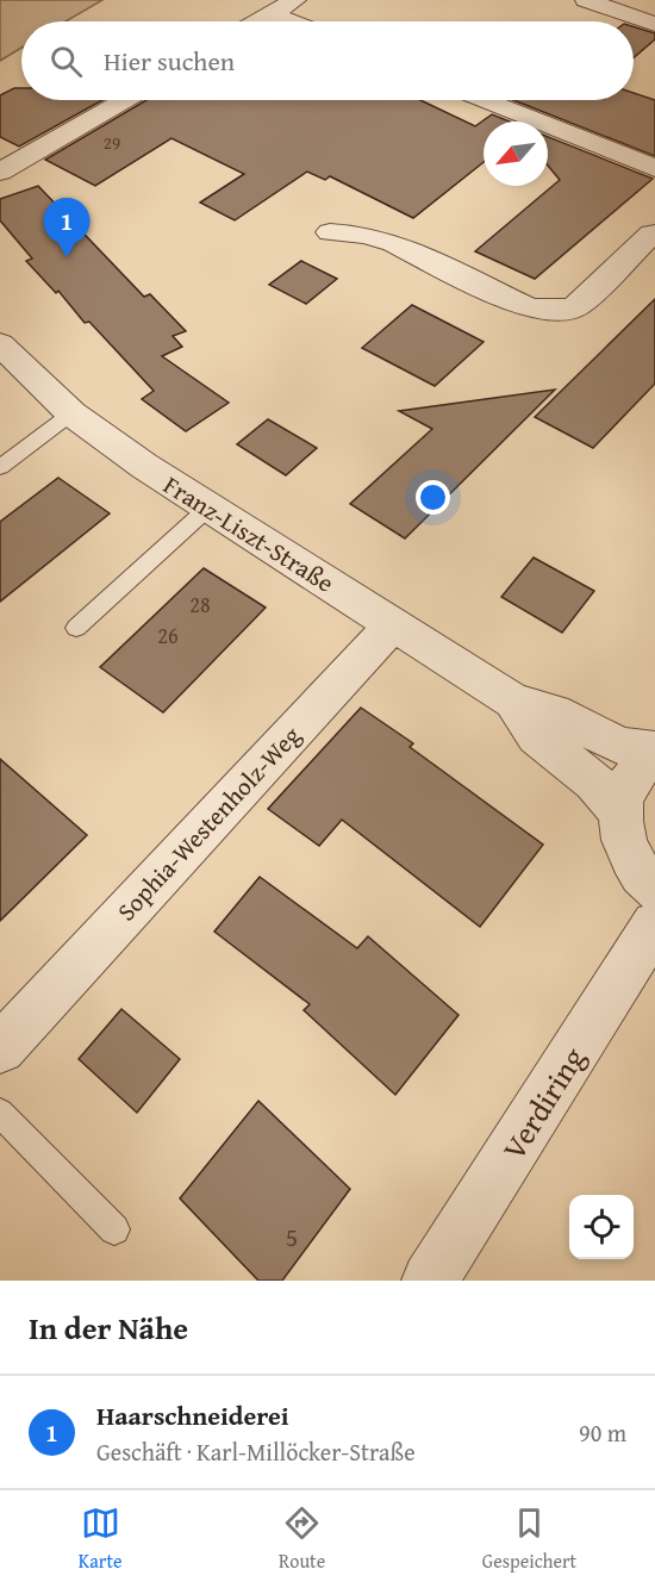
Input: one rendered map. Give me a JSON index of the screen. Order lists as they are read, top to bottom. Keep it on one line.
{"streets":{"street":["Franz-Liszt-Straße","Sophia-Westenholz-Weg","Verdiring"]},"crossings":[["Franz-Liszt-Straße","Sophia-Westenholz-Weg"]],"house_numbers":["29","28","26","5"],"north":"bottom left","page":{"search":"Hier suchen","pins":"1","heading":"In der Nähe","list":[{"mark":"1","name":"Haarschneiderei","note":"Geschäft · Karl-Millöcker-Straße","value":"90 m"}],"nav":["Karte","Route","Gespeichert"]}}
